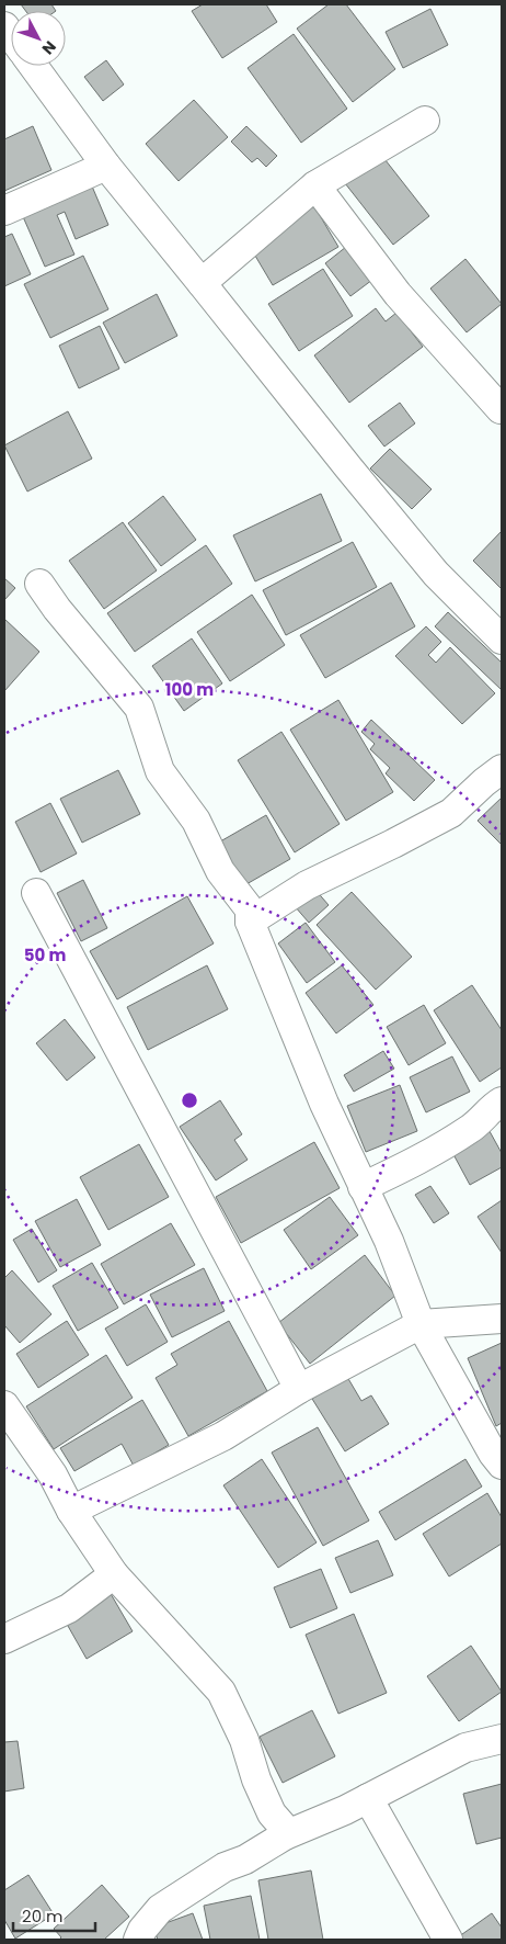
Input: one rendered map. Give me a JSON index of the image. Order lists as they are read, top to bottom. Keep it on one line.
{"scale_bar":"20 m","north":"bottom right","rings":["100 m","50 m"]}
